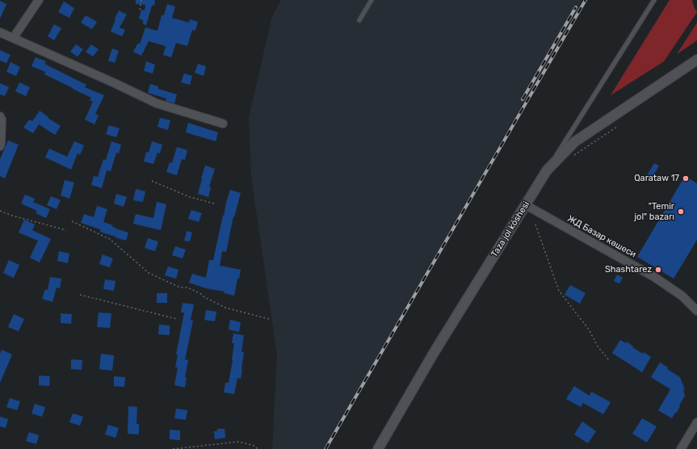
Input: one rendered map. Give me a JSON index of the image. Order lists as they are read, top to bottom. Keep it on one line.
{"streets":{"main road":["Taza jol kóshesi"],"street":["ЖД Базар көшеси"]},"crossings":[["Taza jol kóshesi","ЖД Базар көшеси"]],"places":["Qarataw 17","\"Temir jol\" bazarı","Shashtarez"]}
